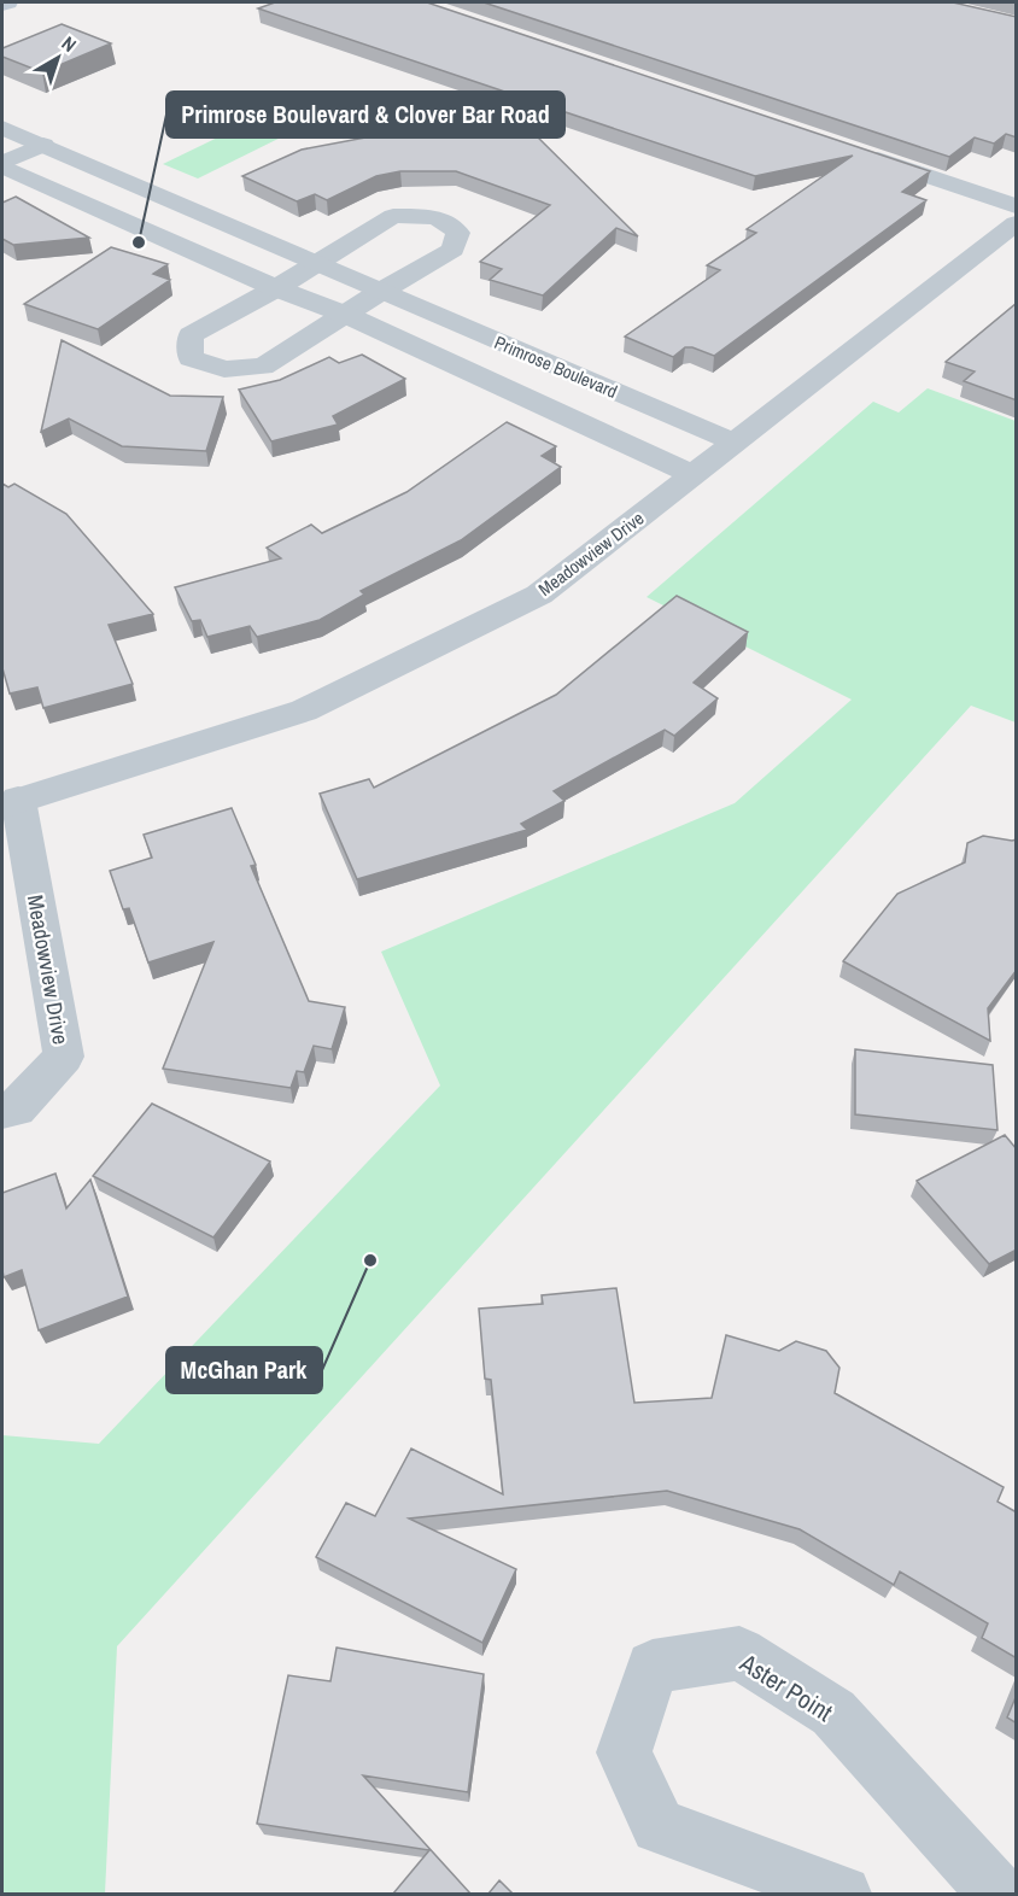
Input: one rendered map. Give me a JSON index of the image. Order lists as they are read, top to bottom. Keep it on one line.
{"streets":{"street":["Primrose Boulevard","Meadowview Drive","Aster Point"]},"crossings":[["Primrose Boulevard","Meadowview Drive"]],"places":["Primrose Boulevard & Clover Bar Road","McGhan Park"],"north":"top right"}
